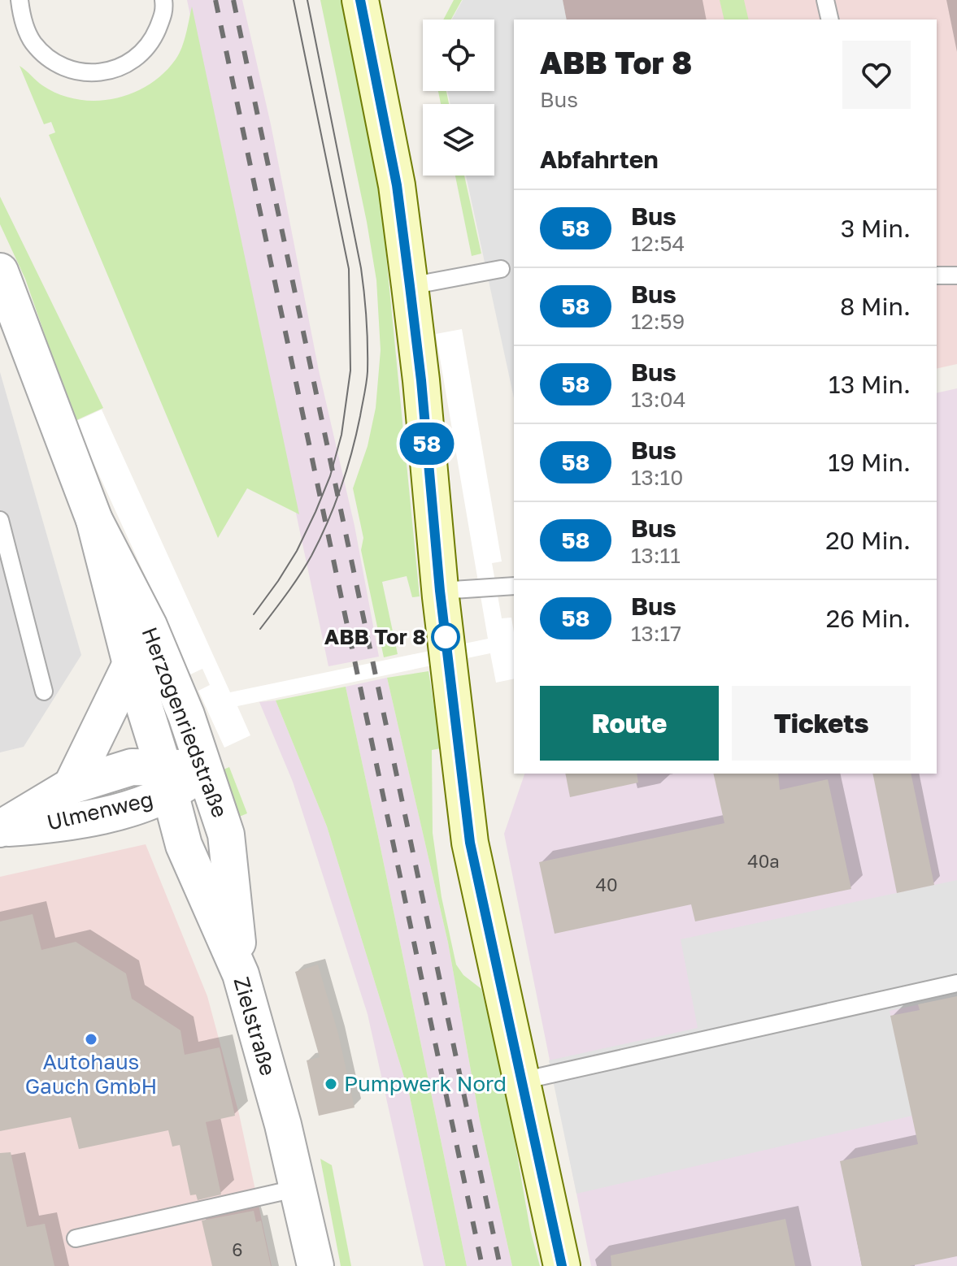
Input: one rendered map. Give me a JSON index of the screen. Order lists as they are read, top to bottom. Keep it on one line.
{"streets":{"street":["Herzogenriedstraße","Ulmenweg","Zielstraße"]},"crossings":[["Herzogenriedstraße","Ulmenweg"],["Herzogenriedstraße","Zielstraße"],["Ulmenweg","Zielstraße"]],"places":["ABB Tor 8","Autohaus Gauch GmbH","Pumpwerk Nord"],"lines":["bus line 58"],"house_numbers":["40a","40","6"],"page":{"on_map":"58","heading":[["ABB Tor 8","Bus"],"Abfahrten"],"list":[{"mark":"58","name":"Bus","note":"12:54","value":"3 Min."},{"mark":"58","name":"Bus","note":"12:59","value":"8 Min."},{"mark":"58","name":"Bus","note":"13:04","value":"13 Min."},{"mark":"58","name":"Bus","note":"13:10","value":"19 Min."},{"mark":"58","name":"Bus","note":"13:11","value":"20 Min."},{"mark":"58","name":"Bus","note":"13:17","value":"26 Min."}],"buttons":["Route","Tickets"]}}
